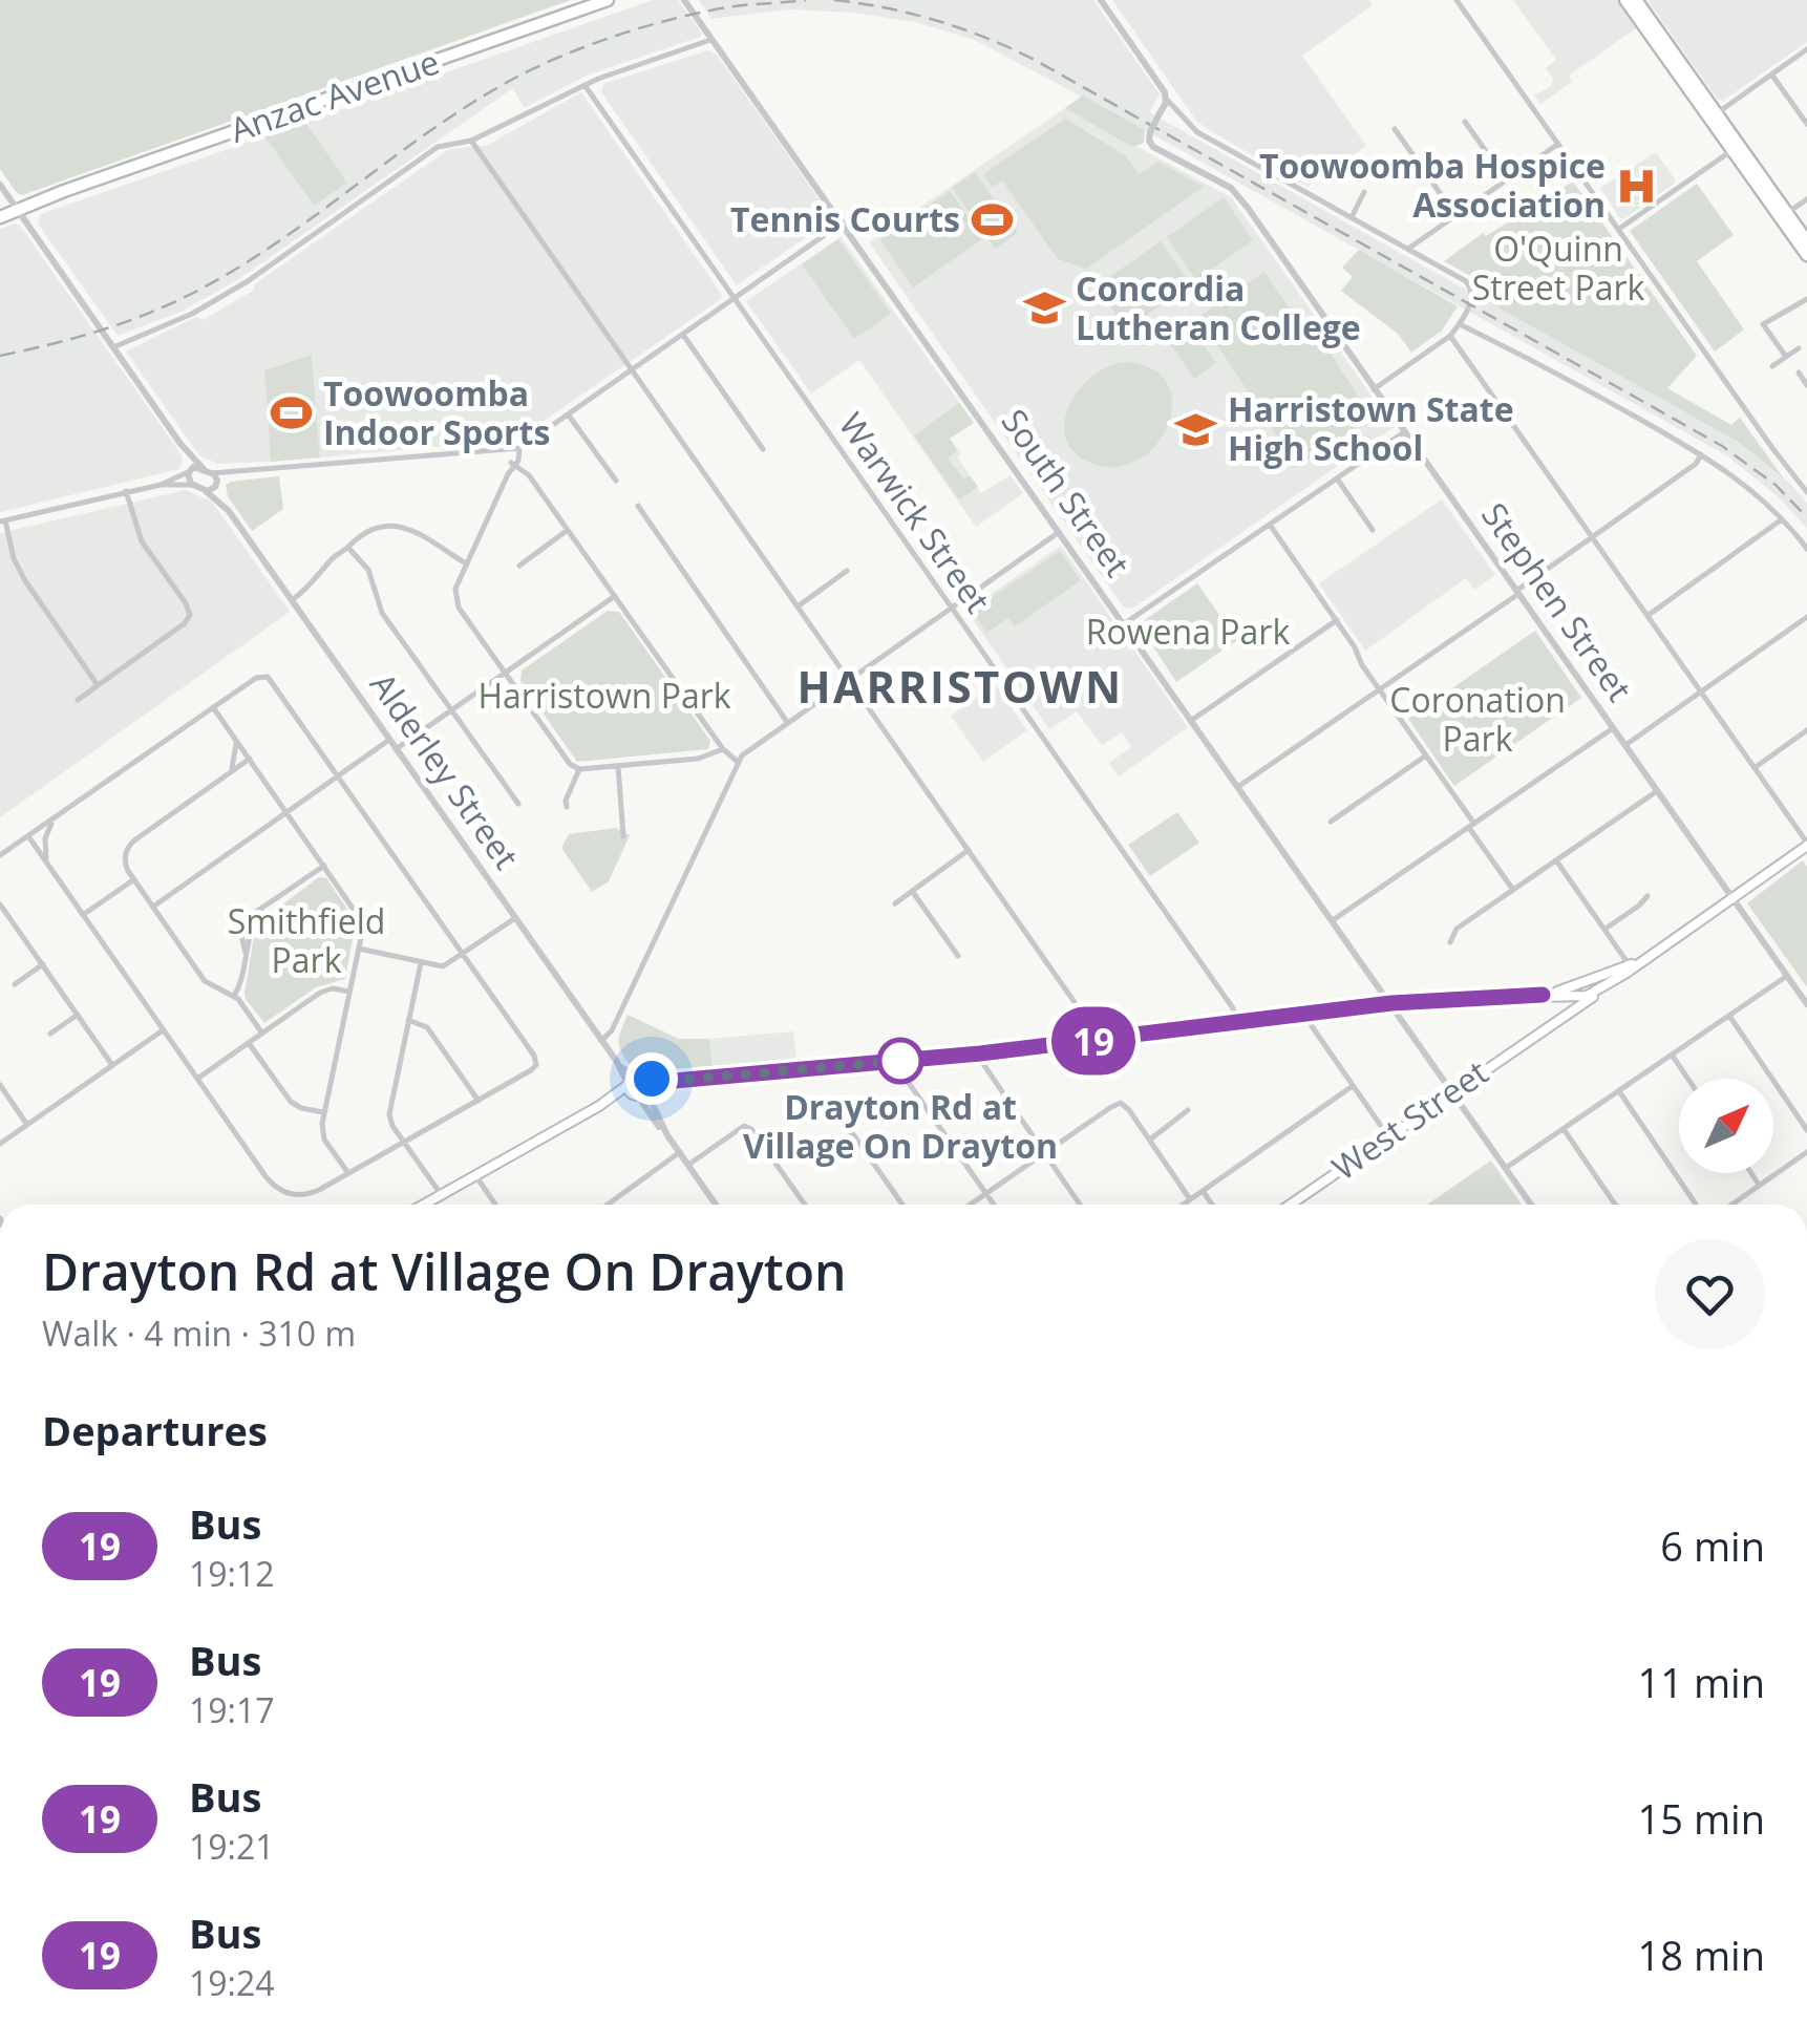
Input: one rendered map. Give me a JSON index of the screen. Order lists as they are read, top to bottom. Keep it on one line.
{"streets":{"highway":["Anzac Avenue"],"main road":["West Street"],"street":["South Street","Warwick Street","Stephen Street","Alderley Street"]},"crossings":[["South Street","West Street"]],"districts":["HARRISTOWN"],"parks":["O'Quinn Street Park","Rowena Park","Harristown Park","Coronation Park","Smithfield Park"],"places":{"hospital":["Toowoomba Hospice Association"],"sports":["Tennis Courts","Toowoomba Indoor Sports"],"school or university":["Concordia Lutheran College","Harristown State High School"],"other":["Drayton Rd at Village On Drayton"]},"lines":["bus line 19"],"north":"top right","page":{"on_map":"19","heading":[["Drayton Rd at Village On Drayton","Walk · 4 min · 310 m"],"Departures"],"list":[{"mark":"19","name":"Bus","note":"19:12","value":"6 min"},{"mark":"19","name":"Bus","note":"19:17","value":"11 min"},{"mark":"19","name":"Bus","note":"19:21","value":"15 min"},{"mark":"19","name":"Bus","note":"19:24","value":"18 min"}]}}
